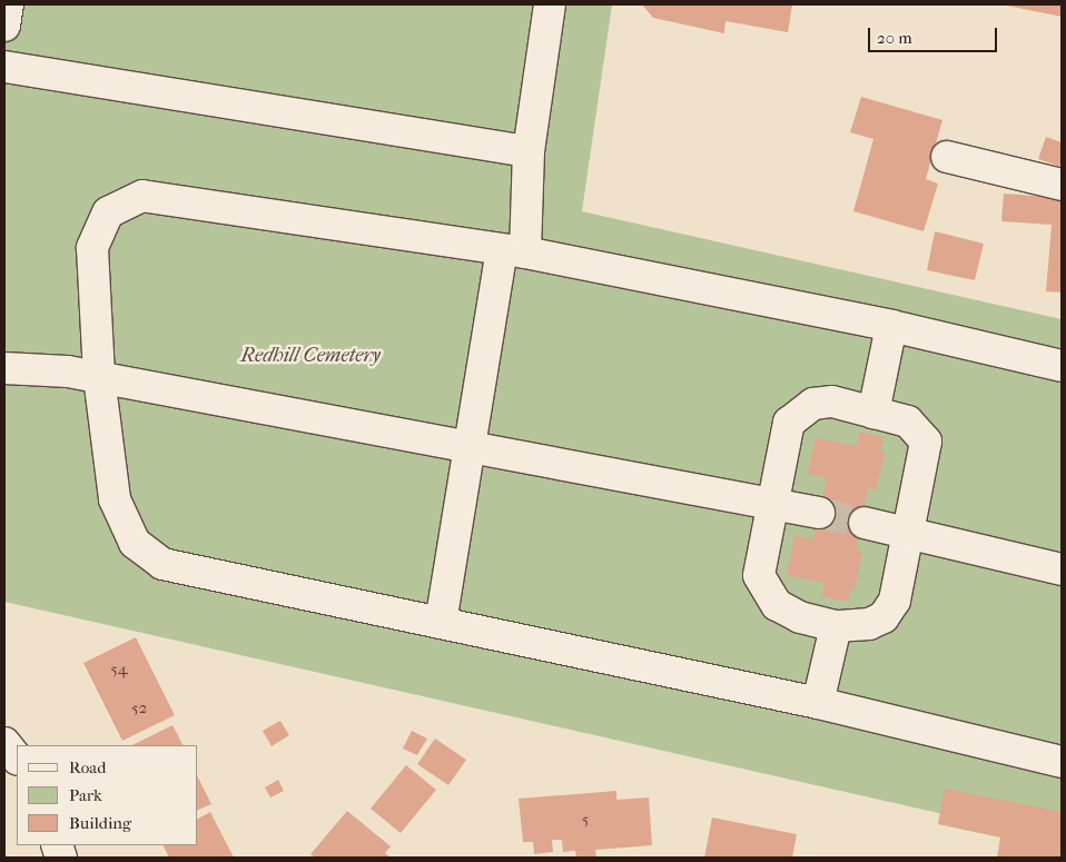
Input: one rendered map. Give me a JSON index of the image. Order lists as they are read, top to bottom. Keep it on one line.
{"parks":["Redhill Cemetery"],"house_numbers":["54","52","5"],"legend":["Road","Park","Building"],"scale_bar":"20 m"}
